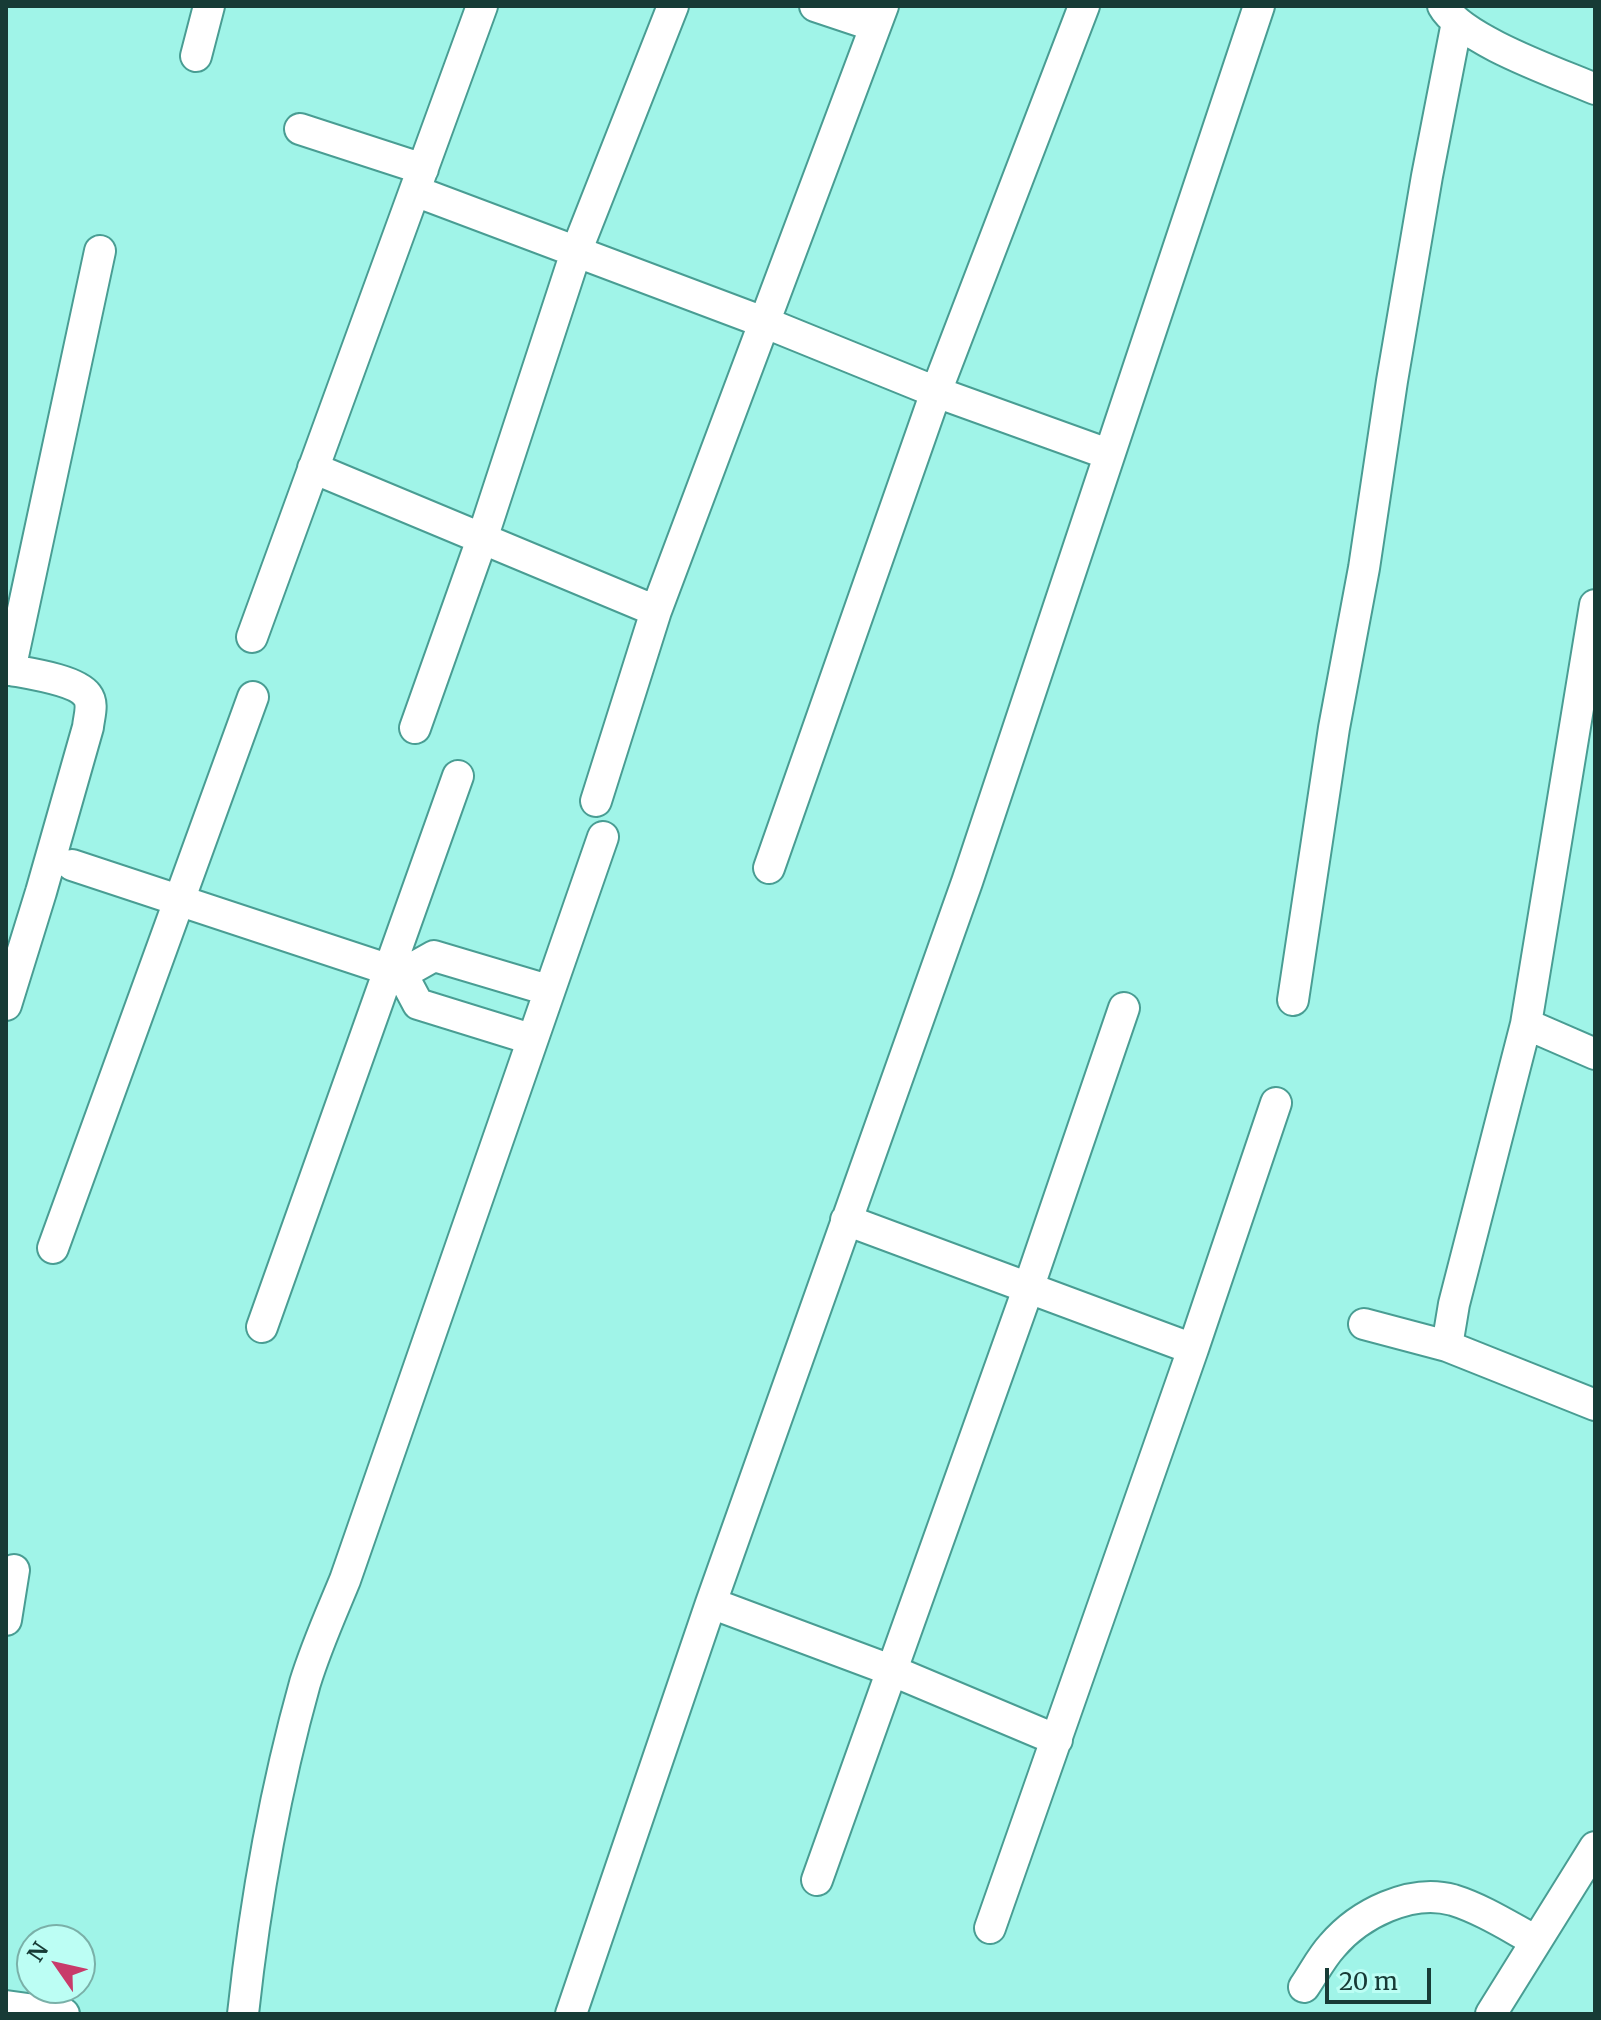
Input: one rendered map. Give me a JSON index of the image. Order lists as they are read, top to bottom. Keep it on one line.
{"scale_bar":"20 m","north":"top left"}
